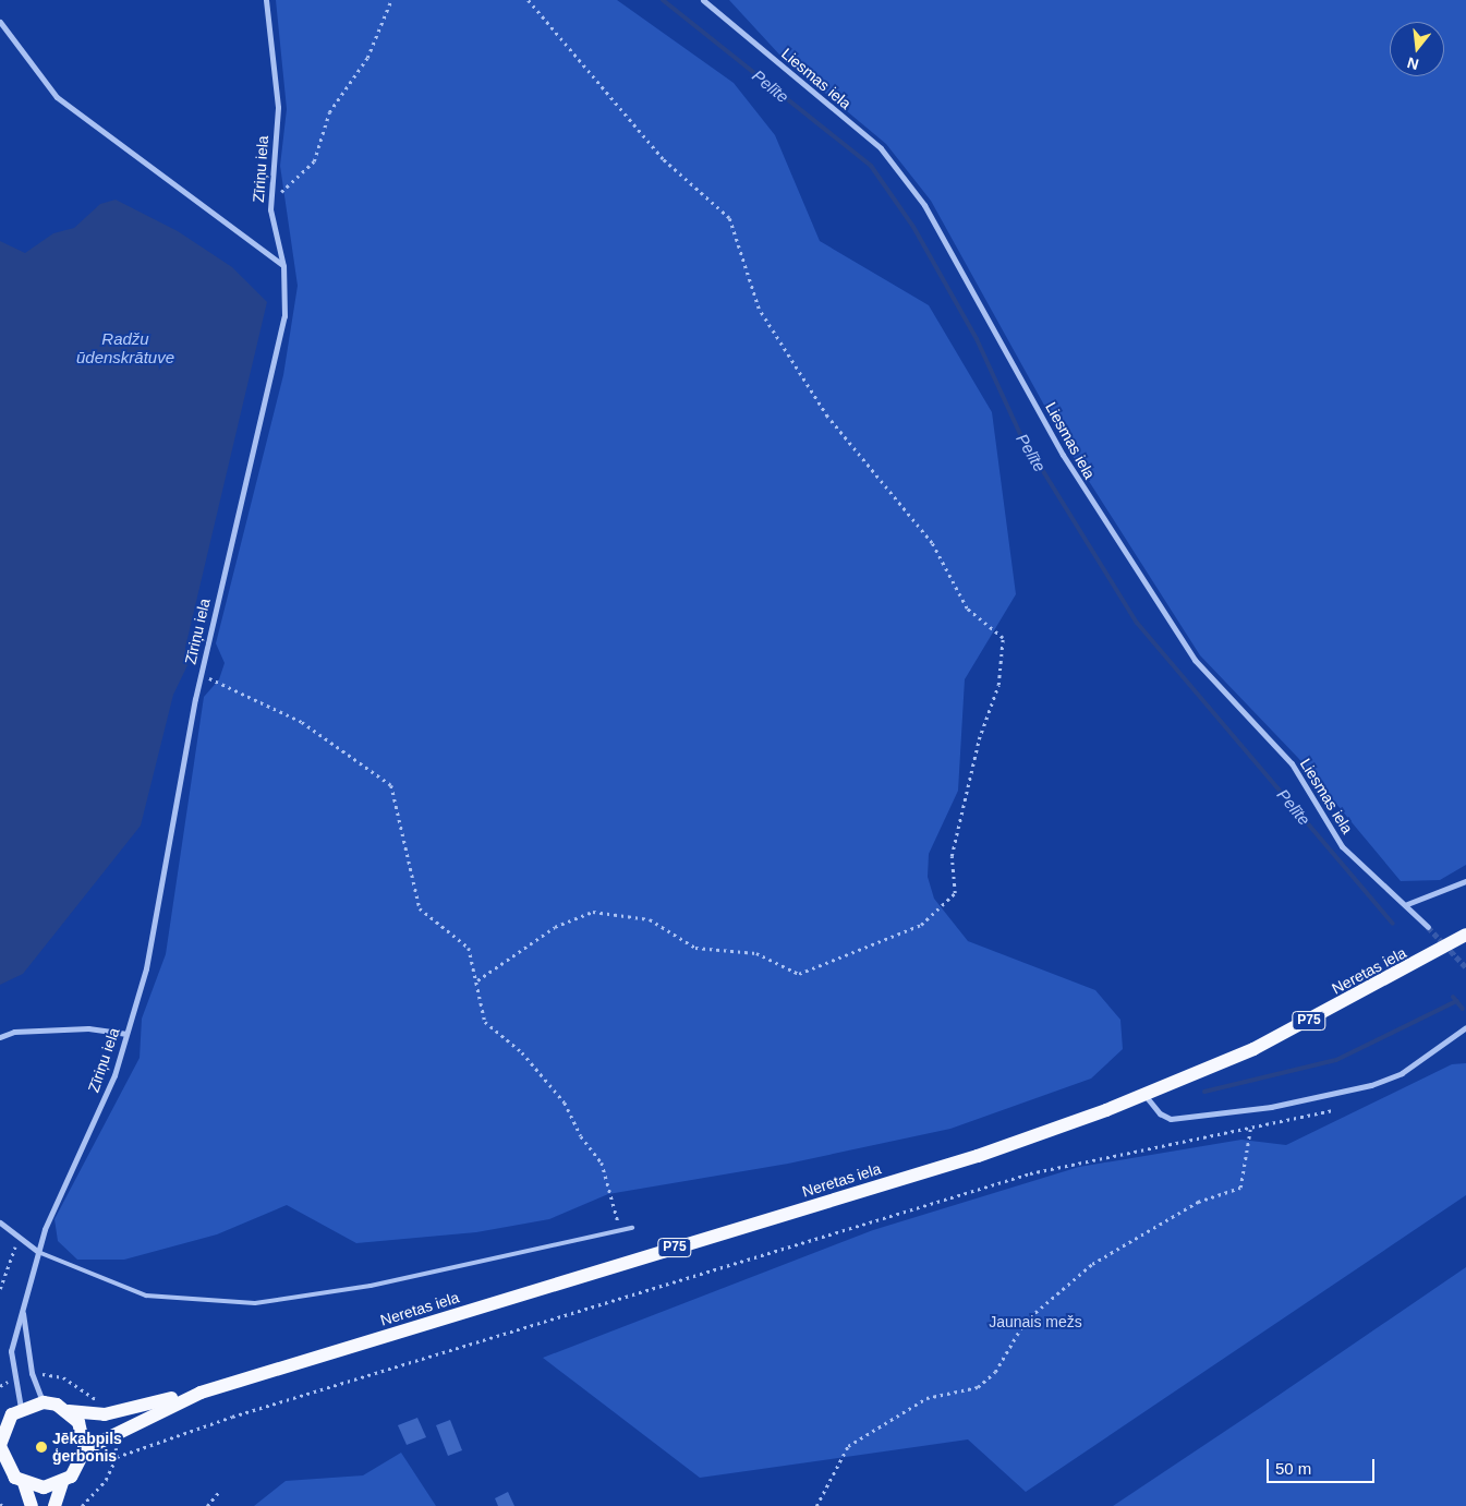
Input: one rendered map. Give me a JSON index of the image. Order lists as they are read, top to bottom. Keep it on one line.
{"streets":{"main road":["Neretas iela","P75"],"street":["Liesmas iela","Zīriņu iela"]},"water":["Pelīte","Radžu ūdenskrātuve"],"parks":["Jaunais mežs"],"places":["Jēkabpils ģerbonis"],"scale_bar":"50 m","north":"bottom"}
